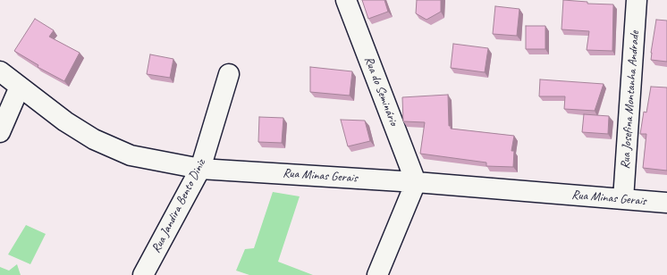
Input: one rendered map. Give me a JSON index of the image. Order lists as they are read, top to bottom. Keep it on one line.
{"streets":{"street":["Rua do Seminário","Rua Josefina Montanha Andrade","Rua Minas Gerais","Rua Jandira Bento Diniz"]},"crossings":[["Rua do Seminário","Rua Minas Gerais"],["Rua Josefina Montanha Andrade","Rua Minas Gerais"],["Rua Minas Gerais","Rua Jandira Bento Diniz"]]}
